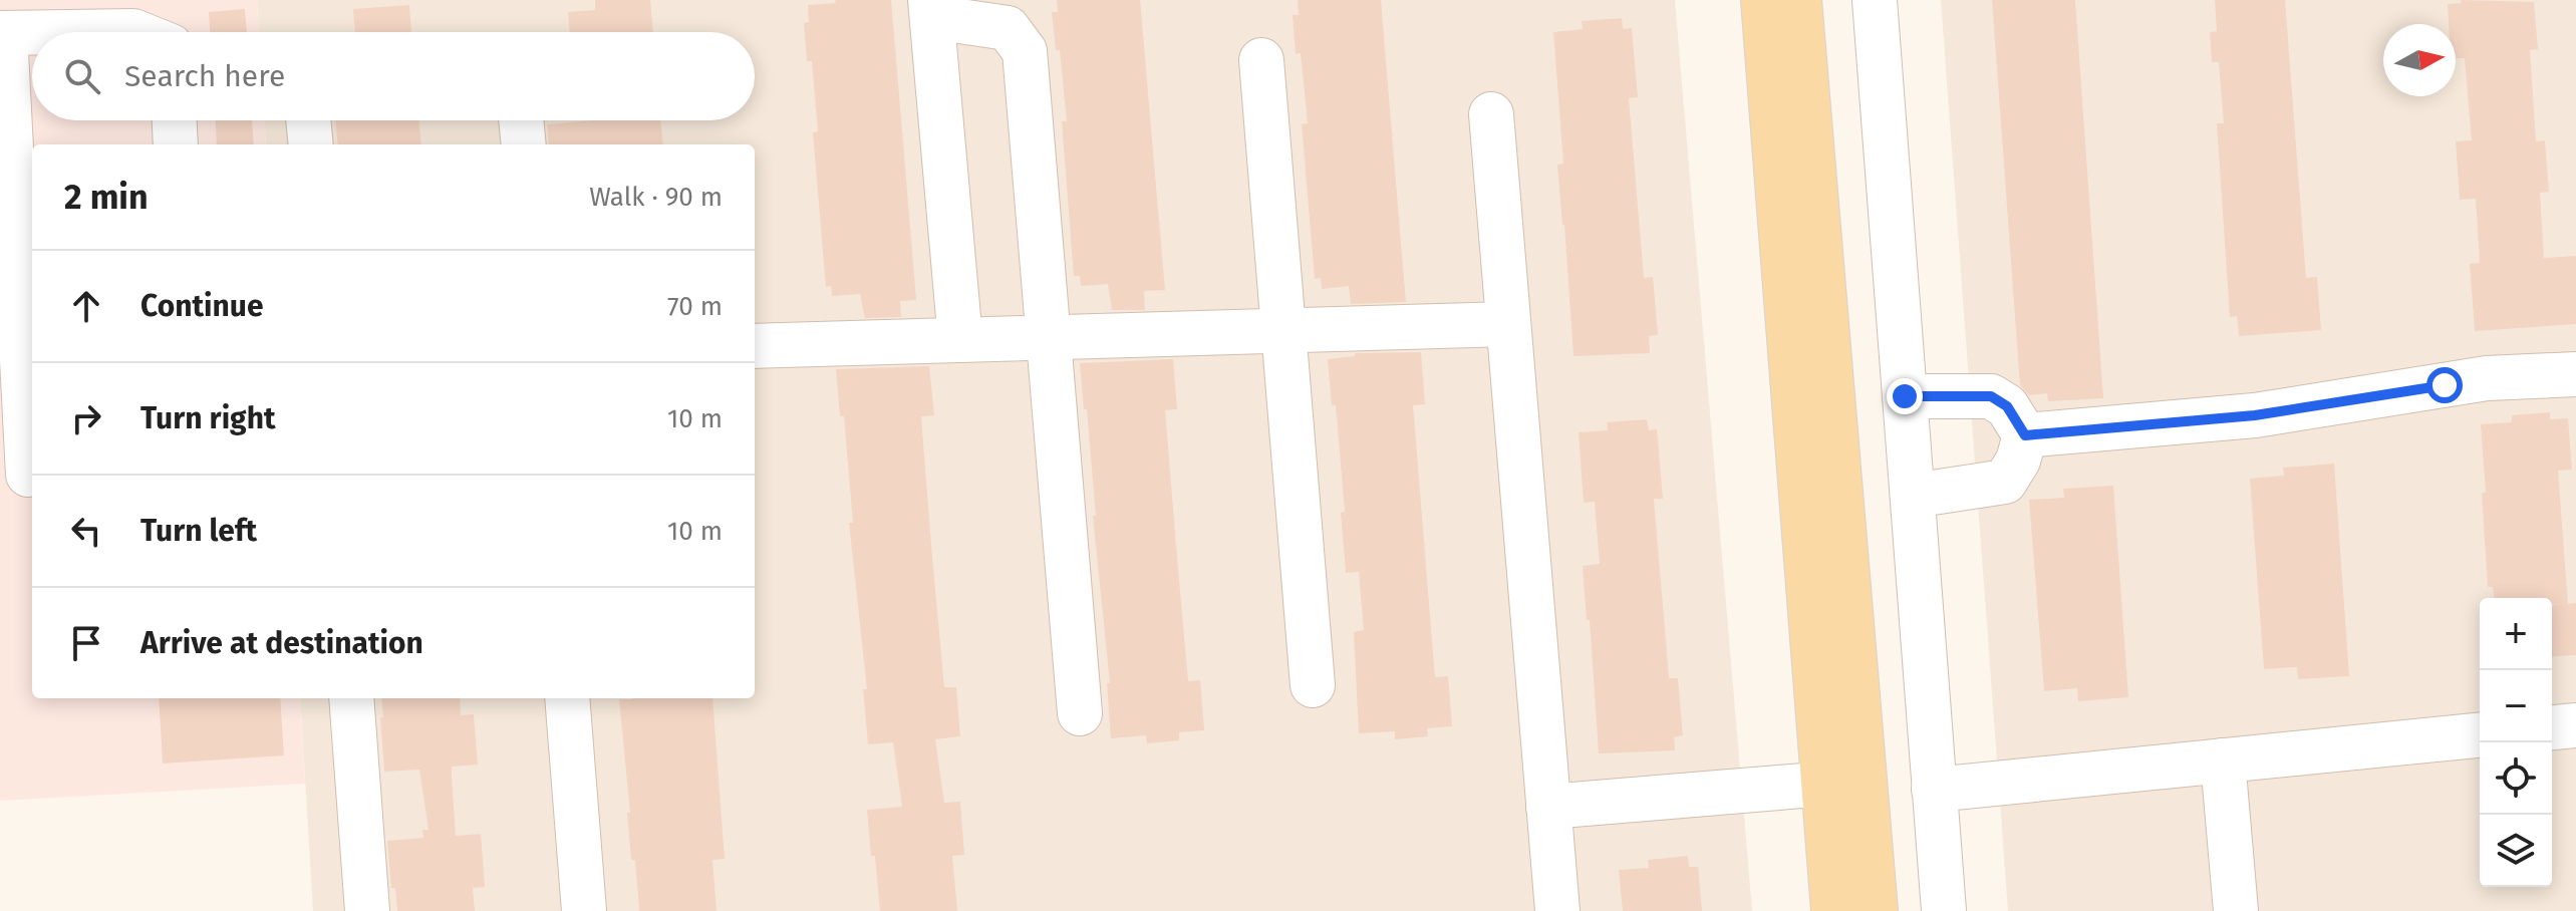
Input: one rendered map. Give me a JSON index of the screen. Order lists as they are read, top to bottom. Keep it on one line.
{"north":"right","page":{"search":"Search here","heading":["2 min","Walk · 90 m"],"list":[["Continue","70 m"],["Turn right","10 m"],["Turn left","10 m"],"Arrive at destination"],"map_buttons":["+","−"]}}
